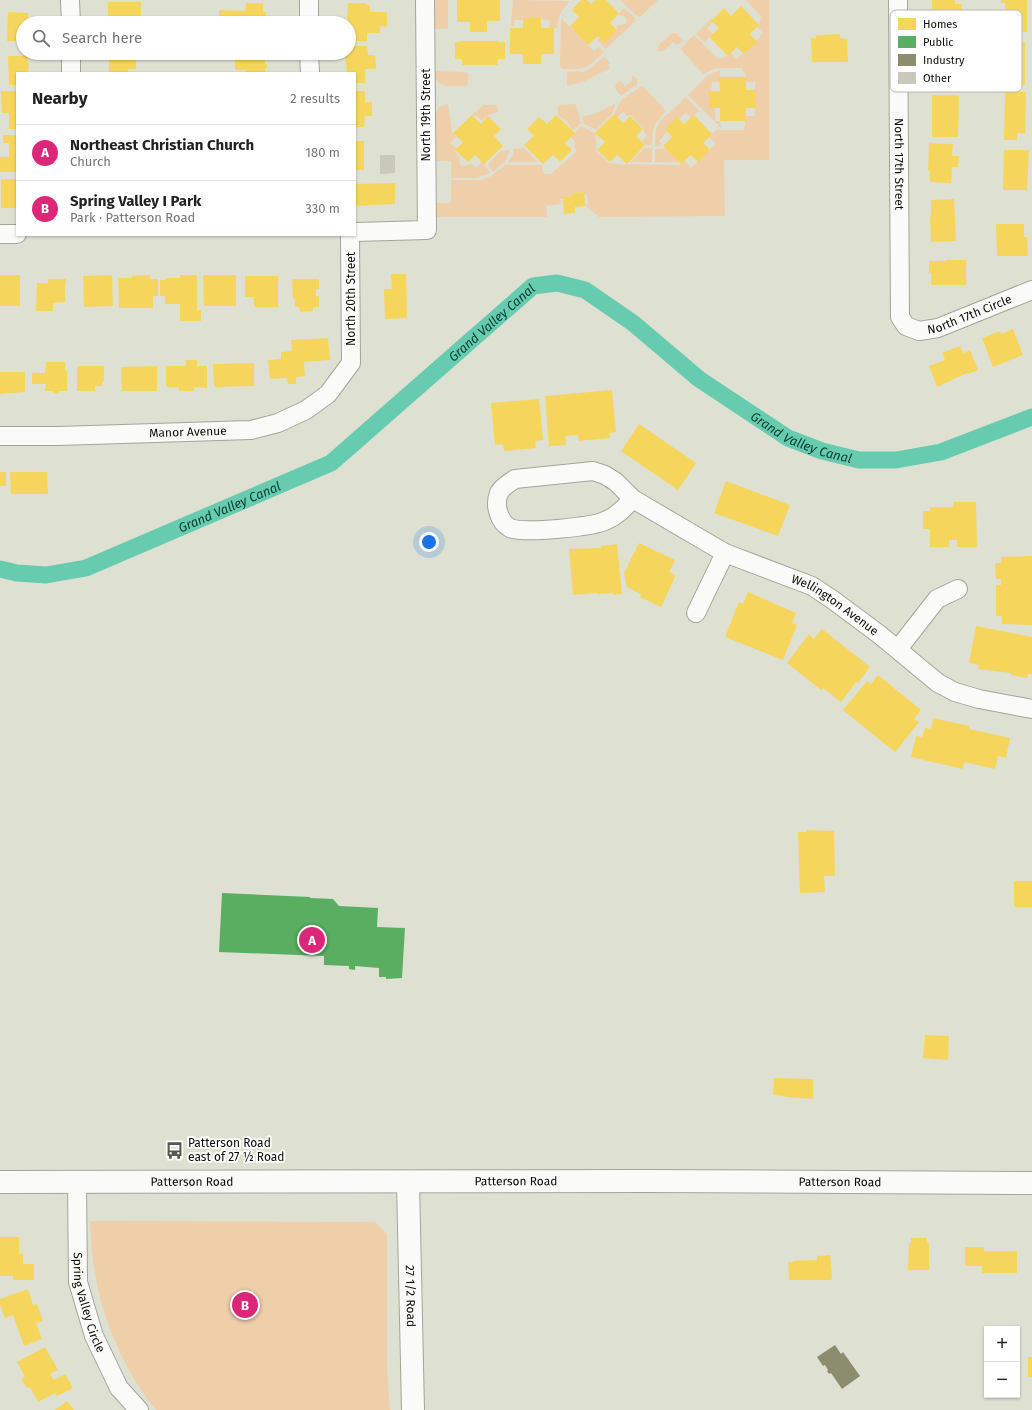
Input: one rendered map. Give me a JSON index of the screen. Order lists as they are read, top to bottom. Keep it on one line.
{"streets":{"main road":["Patterson Road","27 1/2 Road"],"street":["North 19th Street","North 17th Street","North 20th Street","North 17th Circle","Manor Avenue","Wellington Avenue","Spring Valley Circle"]},"crossings":[["North 17th Street","North 17th Circle"],["North 20th Street","Manor Avenue"],["Patterson Road","27 1/2 Road"],["Patterson Road","Spring Valley Circle"]],"water":["Grand Valley Canal"],"places":{"bus stop":["Patterson Road east of 27 ½ Road"]},"legend":["Homes","Public","Industry","Other"],"page":{"search":"Search here","heading":["Nearby","2 results"],"list":[{"mark":"A","name":"Northeast Christian Church","note":"Church","value":"180 m"},{"mark":"B","name":"Spring Valley I Park","note":"Park · Patterson Road","value":"330 m"}],"pins":["A","B"],"map_buttons":["+","−"]}}
